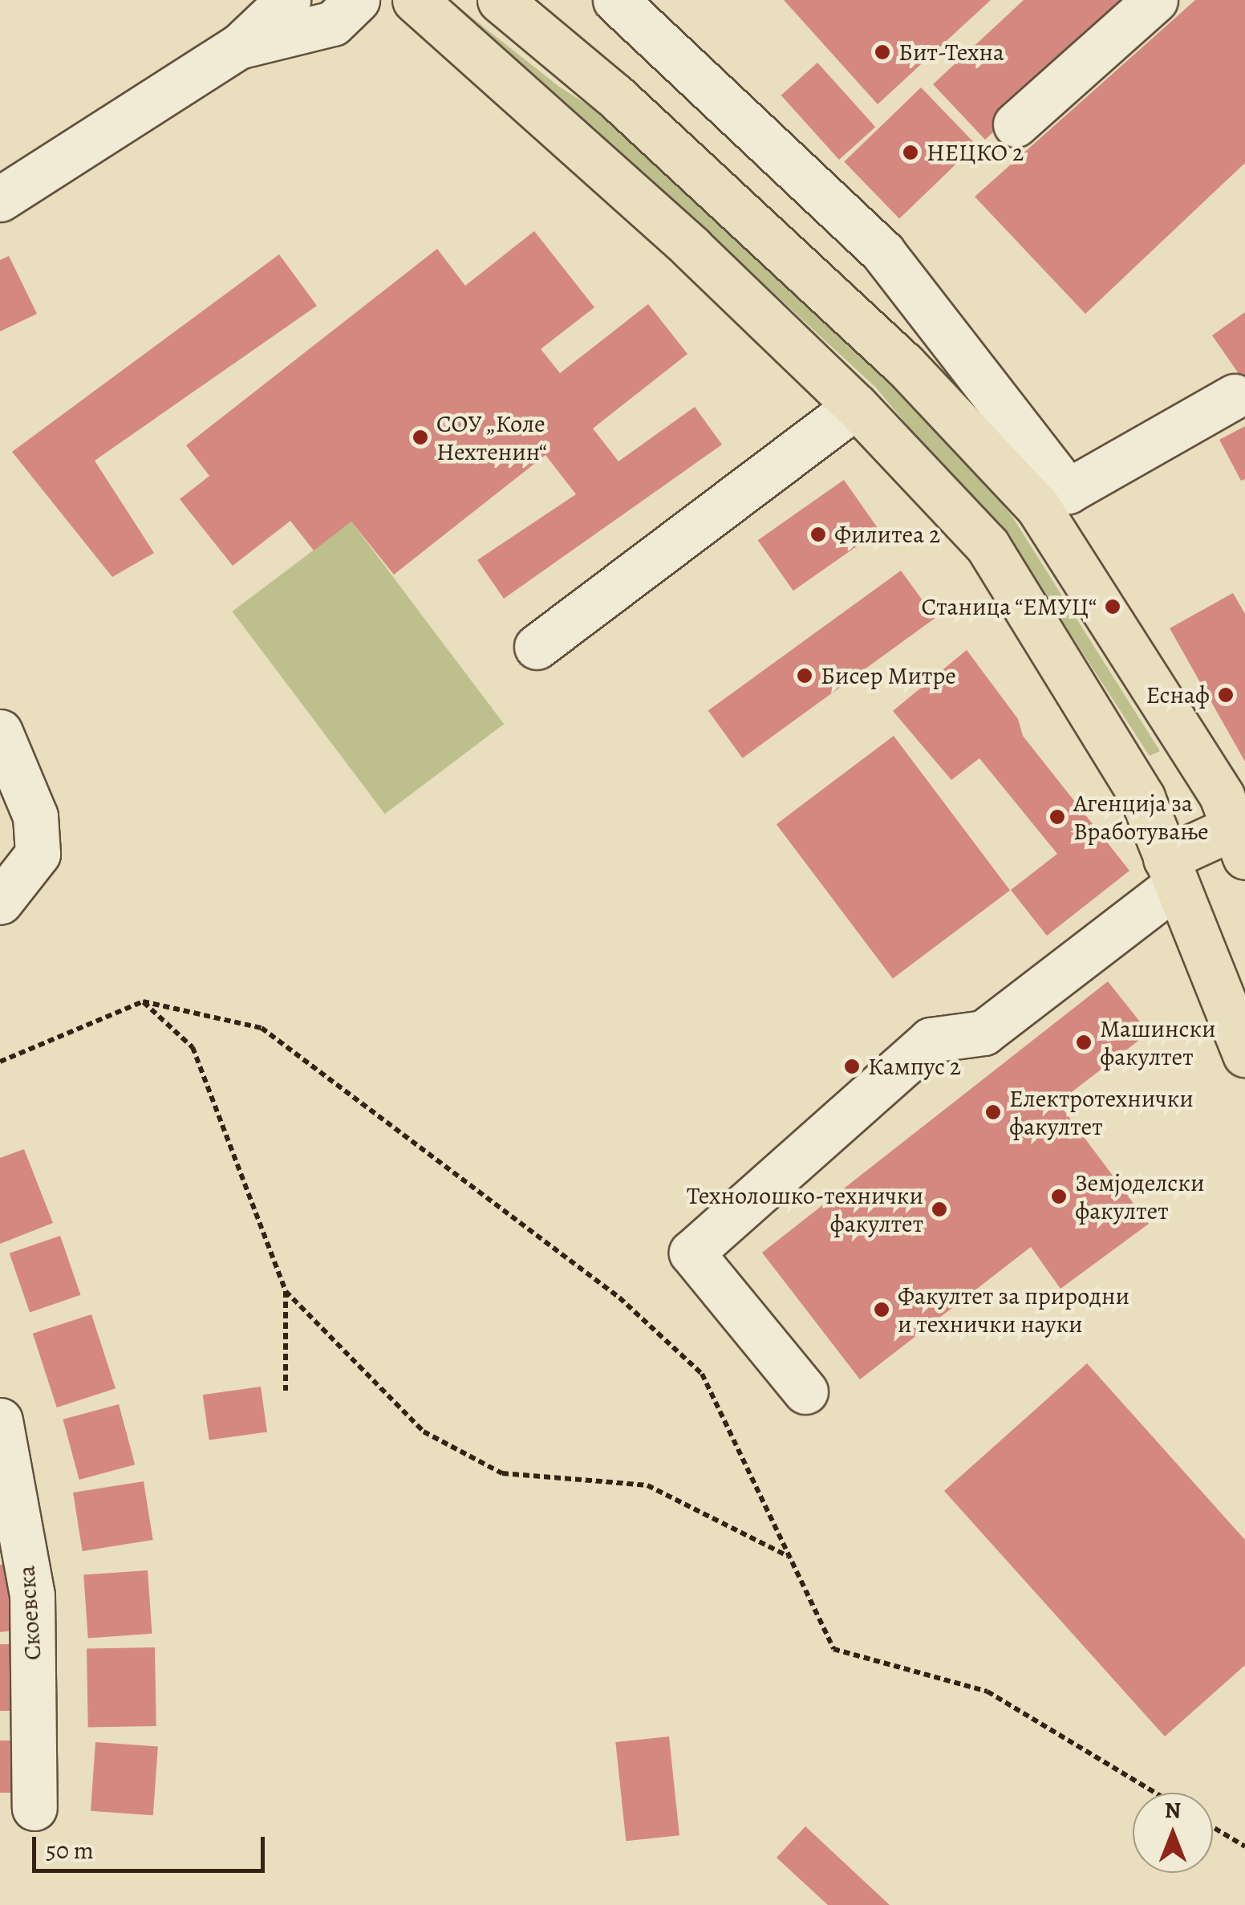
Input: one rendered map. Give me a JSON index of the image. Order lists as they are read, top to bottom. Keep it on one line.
{"streets":{"street":["Скоевска"]},"places":["Бит-Техна","НЕЦКО 2","СОУ „Коле Нехтенин“","Филитеа 2","Станица “ЕМУЦ“","Бисер Митре","Еснаф","Агенција за Вработување","Машински факултет","Кампус 2","Електротехнички факултет","Земјоделски факултет","Технолошко-технички факултет","Факултет за природни и технички науки"],"scale_bar":"50 m","north":"top"}
